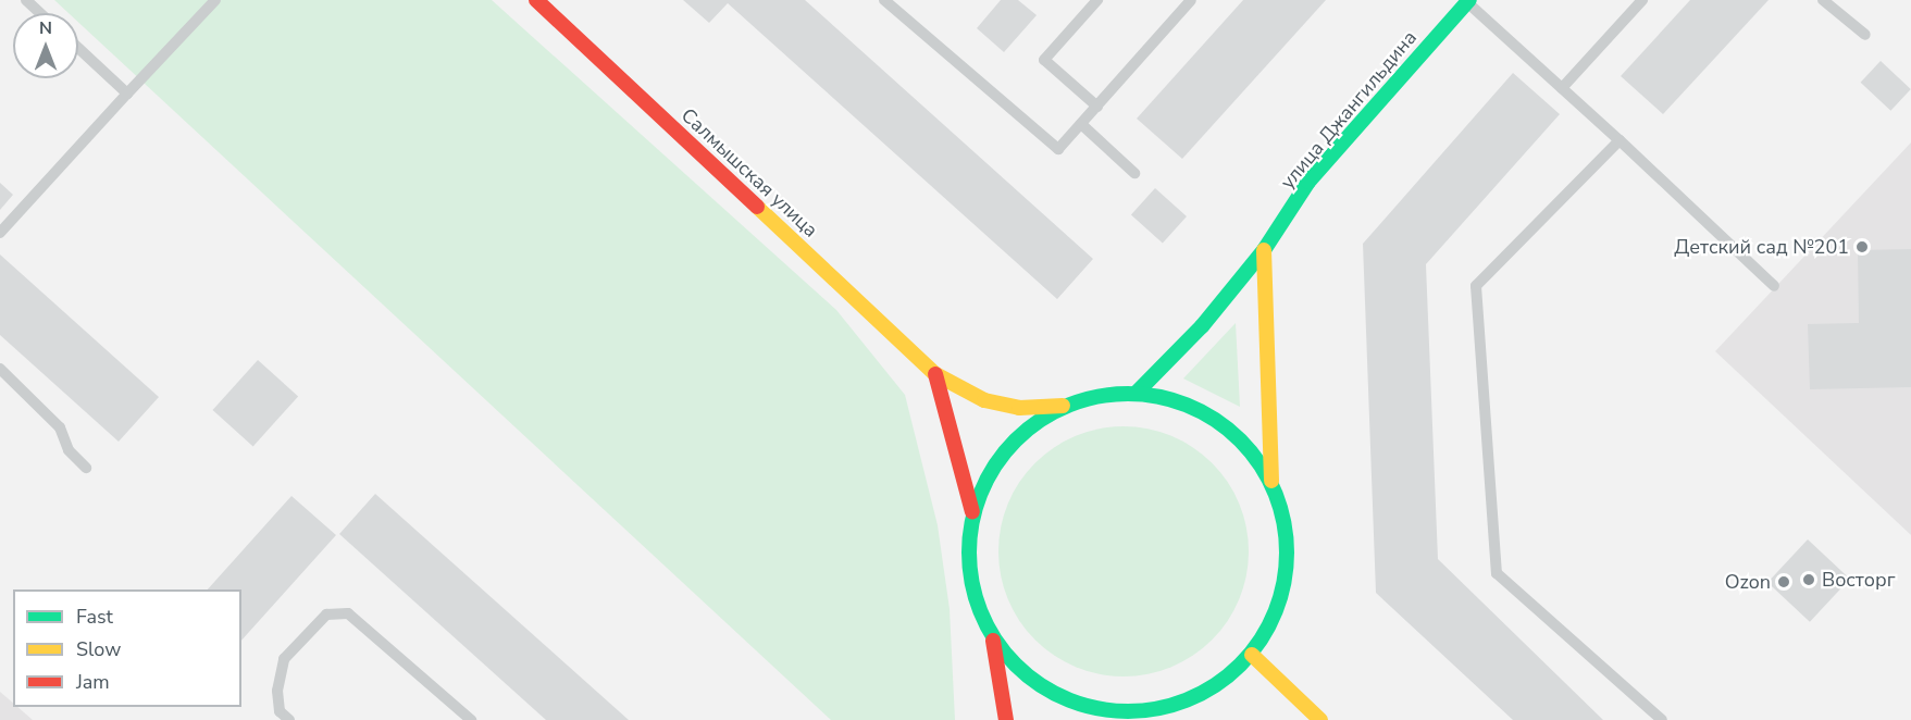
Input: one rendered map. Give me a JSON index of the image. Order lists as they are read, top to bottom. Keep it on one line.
{"streets":{"main road":["улица Джангильдина","Салмышская улица"]},"places":["Детский сад №201","Восторг","Ozon"],"legend":["Fast","Slow","Jam"],"north":"top"}
